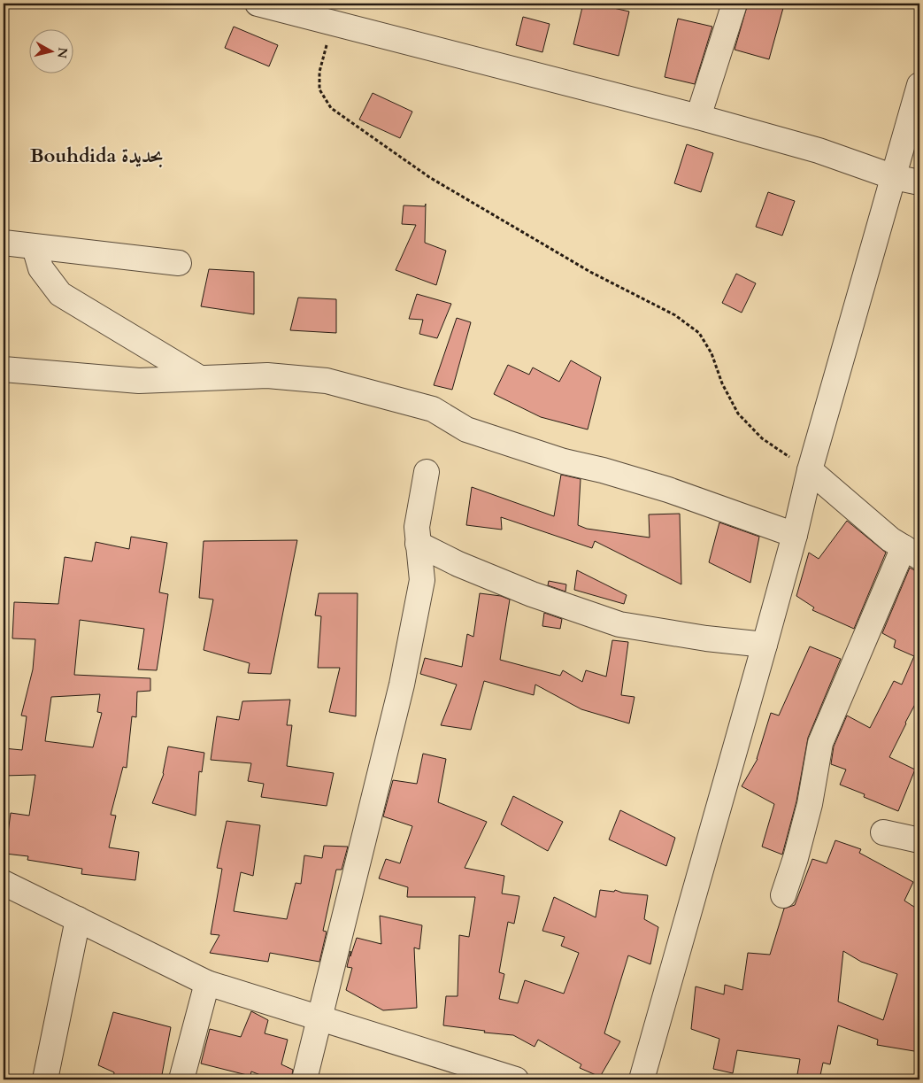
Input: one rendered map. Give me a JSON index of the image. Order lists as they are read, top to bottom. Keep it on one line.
{"districts":["Bouhdida بحديدة"],"north":"right"}
